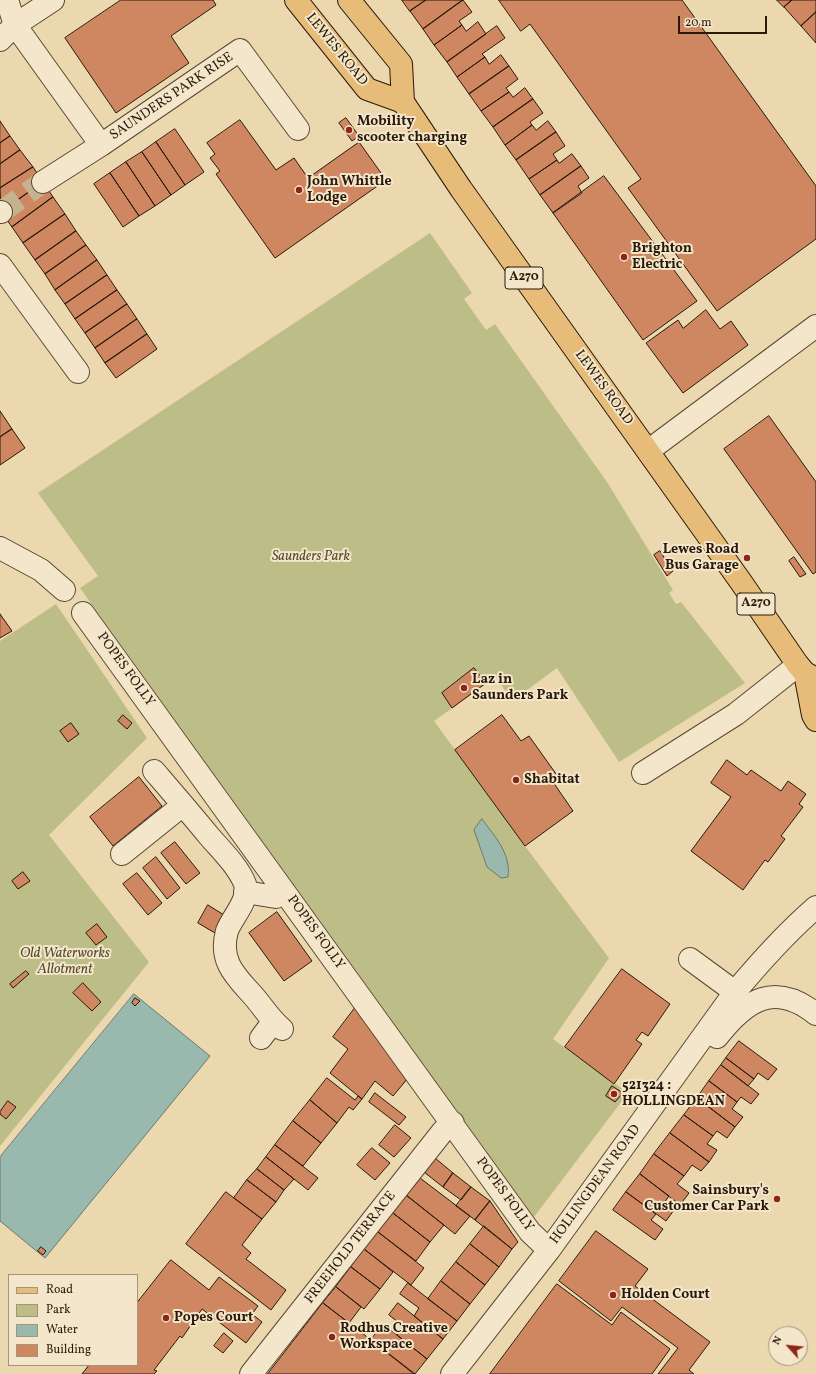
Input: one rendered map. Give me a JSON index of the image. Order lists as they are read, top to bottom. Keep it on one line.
{"streets":{"main road":["LEWES ROAD","A270"],"street":["SAUNDERS PARK RISE","POPES FOLLY","HOLLINGDEAN ROAD","FREEHOLD TERRACE"]},"crossings":[["POPES FOLLY","HOLLINGDEAN ROAD"],["POPES FOLLY","FREEHOLD TERRACE"]],"parks":["Saunders Park","Old Waterworks Allotment"],"places":["Mobility scooter charging","John Whittle Lodge","Brighton Electric","Lewes Road Bus Garage","Laz in Saunders Park","Shabitat","521324 : HOLLINGDEAN","Sainsbury's Customer Car Park","Holden Court","Popes Court","Rodhus Creative Workspace"],"legend":["Road","Park","Water","Building"],"scale_bar":"20 m","north":"top left"}
